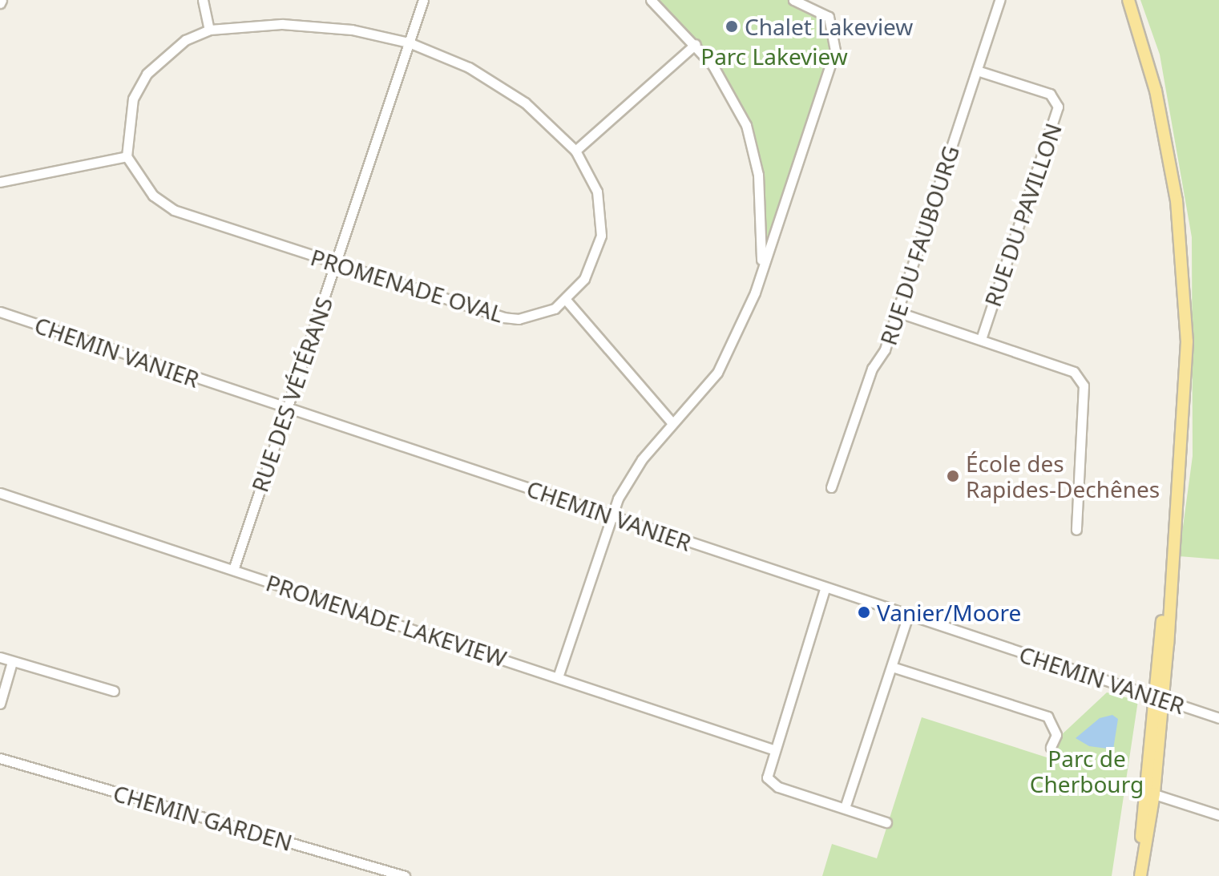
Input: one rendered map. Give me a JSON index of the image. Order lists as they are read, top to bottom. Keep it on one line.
{"streets":{"street":["RUE DU PAVILLON","RUE DU FAUBOURG","PROMENADE OVAL","CHEMIN VANIER","RUE DES VÉTÉRANS","PROMENADE LAKEVIEW","CHEMIN GARDEN"]},"crossings":[["RUE DU PAVILLON","RUE DU FAUBOURG"],["PROMENADE OVAL","RUE DES VÉTÉRANS"],["CHEMIN VANIER","RUE DES VÉTÉRANS"],["RUE DES VÉTÉRANS","PROMENADE LAKEVIEW"]],"parks":["Parc Lakeview","Parc de Cherbourg"],"places":["Chalet Lakeview","École des Rapides-Dechênes","Vanier/Moore"]}
